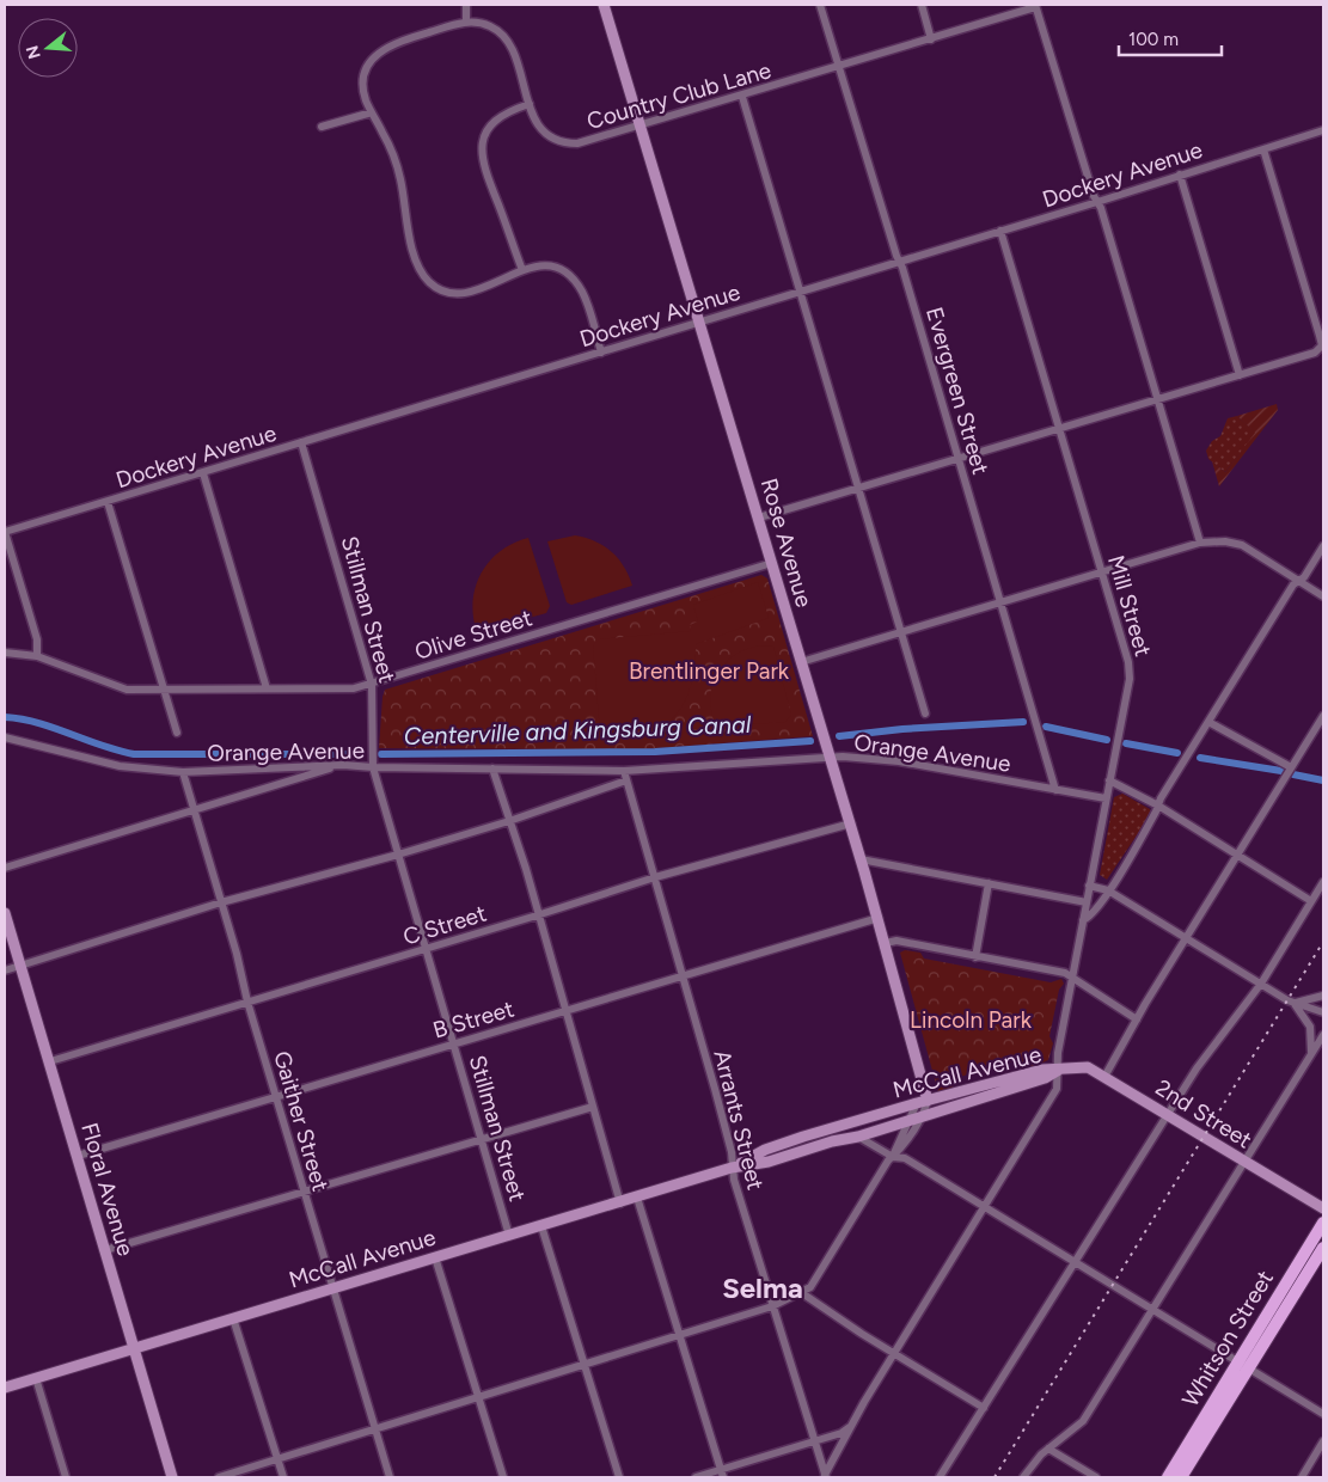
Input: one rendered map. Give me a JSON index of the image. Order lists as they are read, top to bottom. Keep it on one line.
{"streets":{"main road":["Rose Avenue","McCall Avenue","2nd Street","Floral Avenue","Whitson Street"],"street":["Country Club Lane","Dockery Avenue","Evergreen Street","Mill Street","Stillman Street","Olive Street","Orange Avenue","C Street","B Street","Arrants Street","Gaither Street"]},"crossings":[["Country Club Lane","Evergreen Street"],["Country Club Lane","Rose Avenue"],["Dockery Avenue","Evergreen Street"],["Dockery Avenue","Rose Avenue"],["Dockery Avenue","Mill Street"],["Dockery Avenue","Stillman Street"],["Evergreen Street","Orange Avenue"],["Rose Avenue","Olive Street"],["Rose Avenue","Orange Avenue"],["Rose Avenue","C Street"],["Rose Avenue","B Street"],["Rose Avenue","McCall Avenue"],["Mill Street","Orange Avenue"],["Mill Street","McCall Avenue"],["Mill Street","2nd Street"],["Mill Street","Arrants Street"],["Stillman Street","Olive Street"],["Stillman Street","Orange Avenue"],["Stillman Street","C Street"],["Stillman Street","B Street"],["Stillman Street","McCall Avenue"],["Orange Avenue","Arrants Street"],["Orange Avenue","Gaither Street"],["C Street","Arrants Street"],["C Street","Gaither Street"],["C Street","Floral Avenue"],["B Street","Arrants Street"],["B Street","Gaither Street"],["B Street","Floral Avenue"],["McCall Avenue","2nd Street"],["McCall Avenue","Arrants Street"],["McCall Avenue","Gaither Street"],["McCall Avenue","Floral Avenue"]],"districts":["Selma"],"water":["Centerville and Kingsburg Canal"],"parks":["Brentlinger Park","Lincoln Park"],"scale_bar":"100 m","north":"left"}
